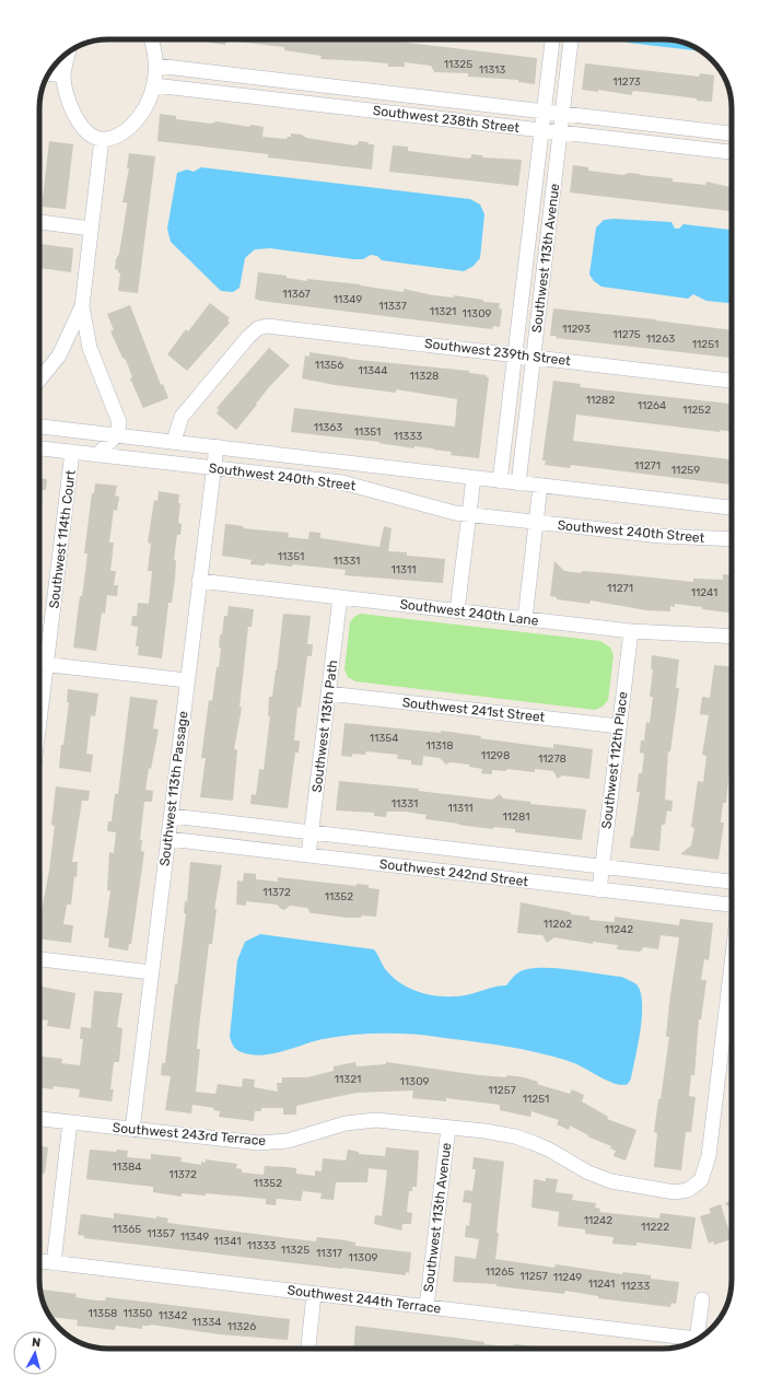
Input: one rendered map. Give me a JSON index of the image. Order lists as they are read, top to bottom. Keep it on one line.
{"streets":{"street":["Southwest 238th Street","Southwest 113th Avenue","Southwest 239th Street","Southwest 240th Street","Southwest 114th Court","Southwest 240th Lane","Southwest 241st Street","Southwest 113th Path","Southwest 112th Place","Southwest 113th Passage","Southwest 242nd Street","Southwest 243rd Terrace","Southwest 244th Terrace"]},"crossings":[["Southwest 238th Street","Southwest 113th Avenue"],["Southwest 113th Avenue","Southwest 239th Street"],["Southwest 113th Avenue","Southwest 240th Street"],["Southwest 113th Avenue","Southwest 243rd Terrace"],["Southwest 113th Avenue","Southwest 244th Terrace"],["Southwest 239th Street","Southwest 240th Street"],["Southwest 240th Street","Southwest 114th Court"],["Southwest 240th Street","Southwest 113th Passage"],["Southwest 240th Lane","Southwest 113th Path"],["Southwest 240th Lane","Southwest 112th Place"],["Southwest 240th Lane","Southwest 113th Passage"],["Southwest 241st Street","Southwest 113th Path"],["Southwest 241st Street","Southwest 112th Place"],["Southwest 113th Path","Southwest 242nd Street"],["Southwest 112th Place","Southwest 242nd Street"],["Southwest 113th Passage","Southwest 242nd Street"],["Southwest 113th Passage","Southwest 243rd Terrace"]],"house_numbers":["11325","11313","11273","11367","11349","11337","11321","11309","11293","11275","11263","11251","11356","11344","11328","11282","11264","11252","11363","11351","11333","11271","11259","11351","11331","11311","11271","11241","11354","11318","11298","11278","11331","11311","11281","11372","11352","11262","11242","11321","11309","11257","11251","11384","11372","11352","11242","11222","11365","11357","11349","11341","11333","11325","11317","11309","11265","11257","11249","11241","11233","11358","11350","11342","11334","11326"],"north":"top"}
